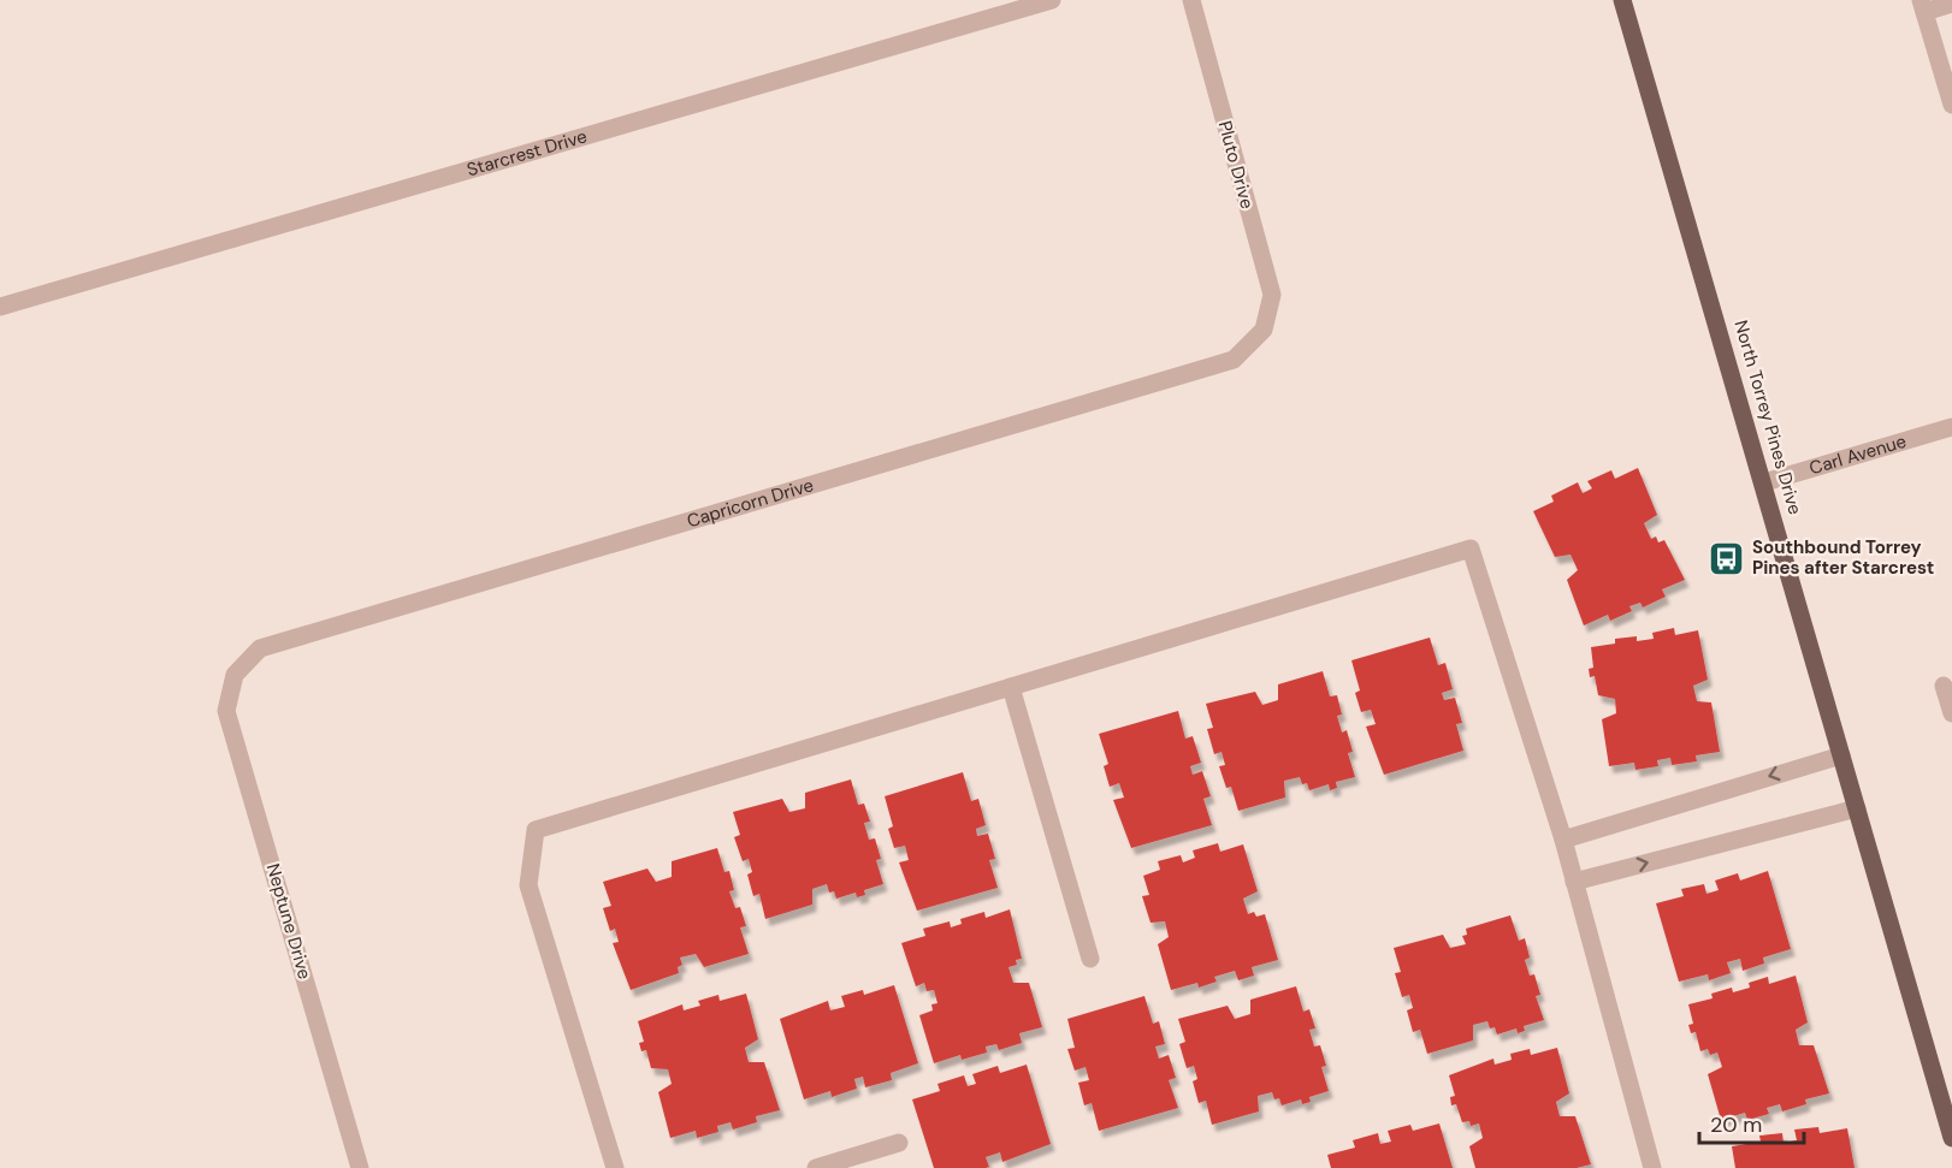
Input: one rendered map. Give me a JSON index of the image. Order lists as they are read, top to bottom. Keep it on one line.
{"streets":{"main road":["North Torrey Pines Drive"],"street":["Starcrest Drive","Pluto Drive","Carl Avenue","Capricorn Drive","Neptune Drive"]},"crossings":[["Pluto Drive","Capricorn Drive"],["North Torrey Pines Drive","Carl Avenue"],["Capricorn Drive","Neptune Drive"]],"places":{"bus stop":["Southbound Torrey Pines after Starcrest"]},"scale_bar":"20 m"}
